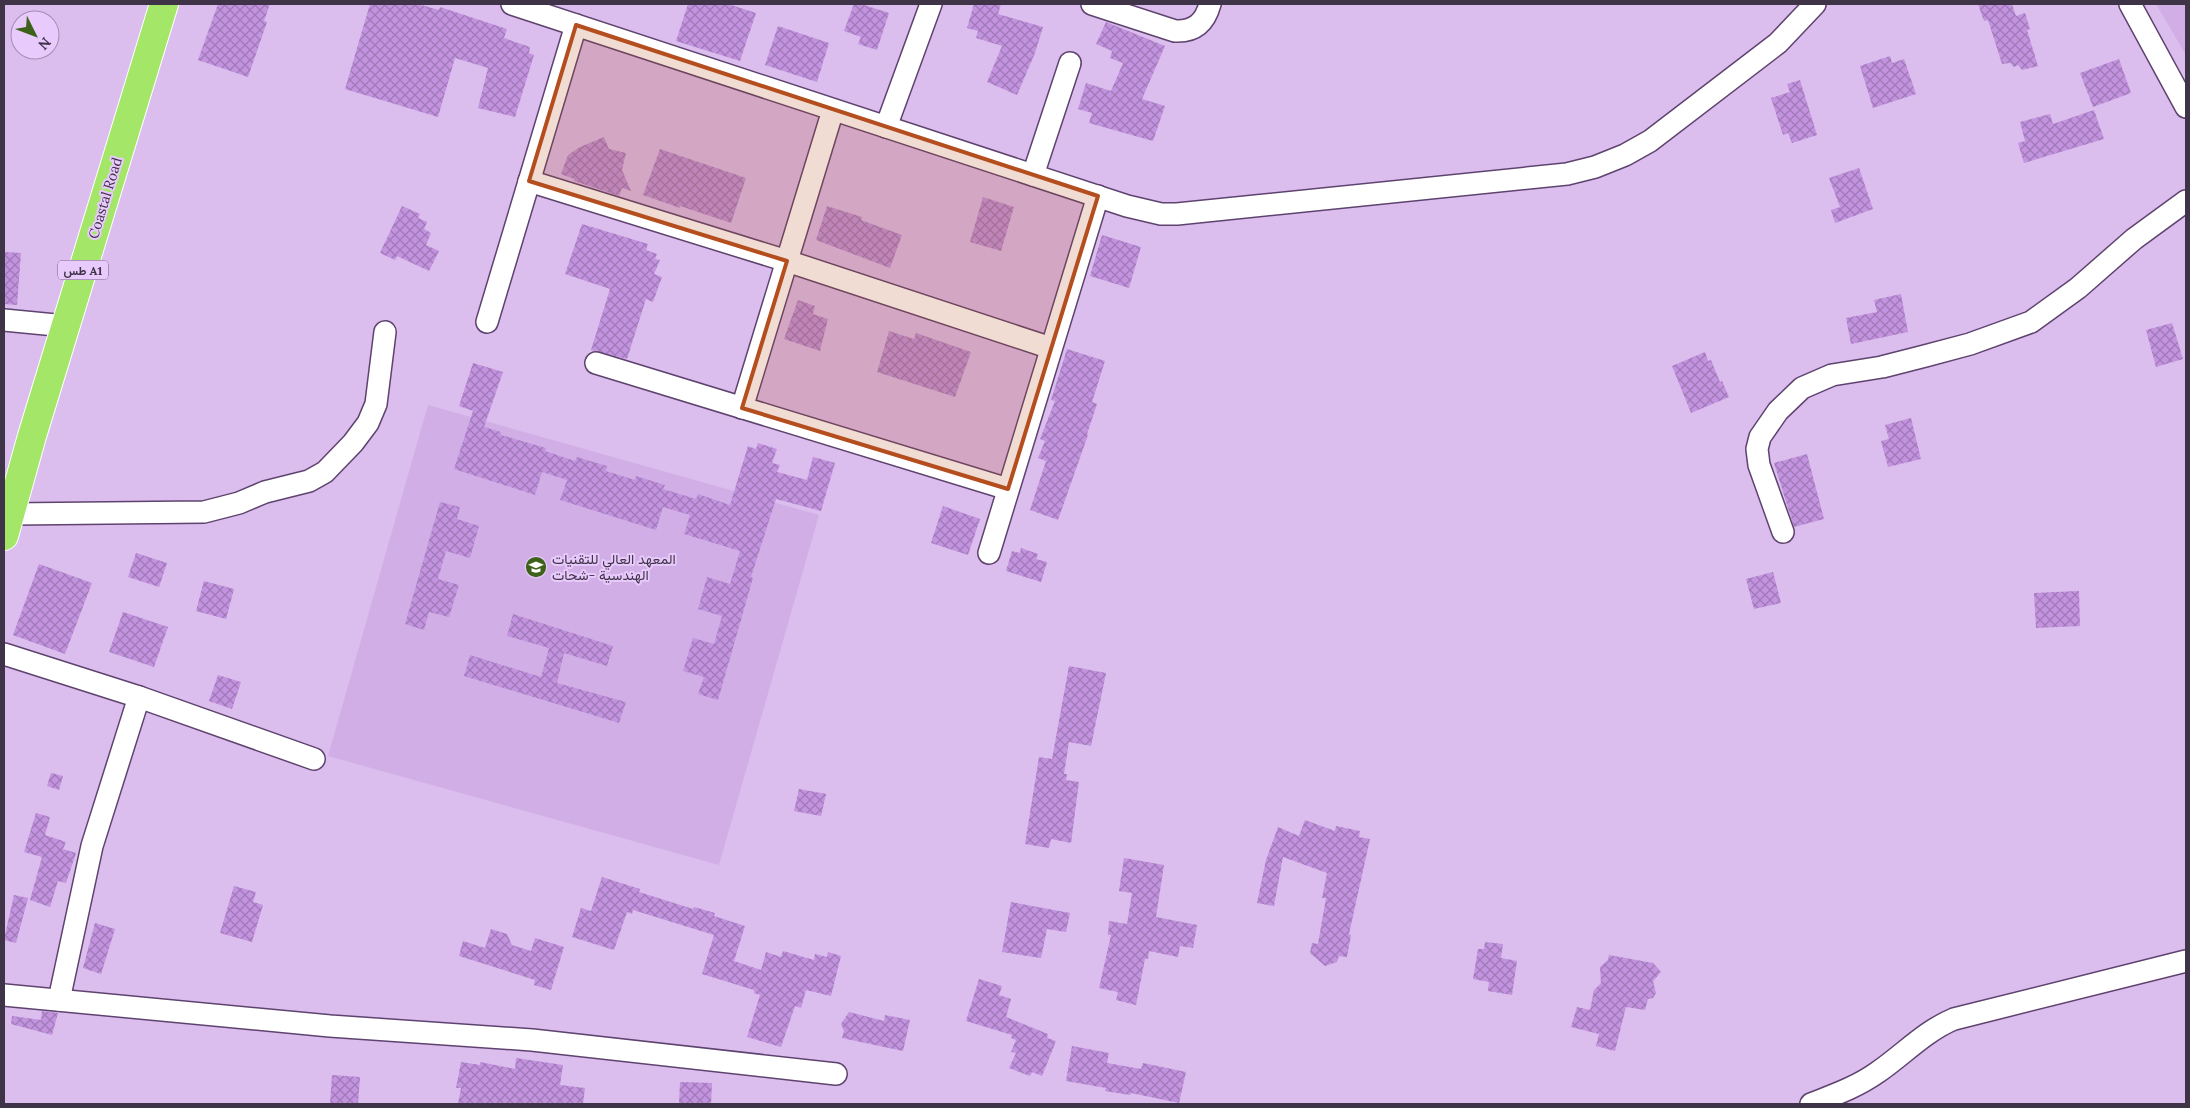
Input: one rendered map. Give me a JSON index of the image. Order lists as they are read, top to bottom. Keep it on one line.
{"streets":{"highway":["Coastal Road","طس A1"]},"places":{"school or university":["المعهد العالي للتقنيات الهندسية -شحات"]},"north":"bottom right"}
